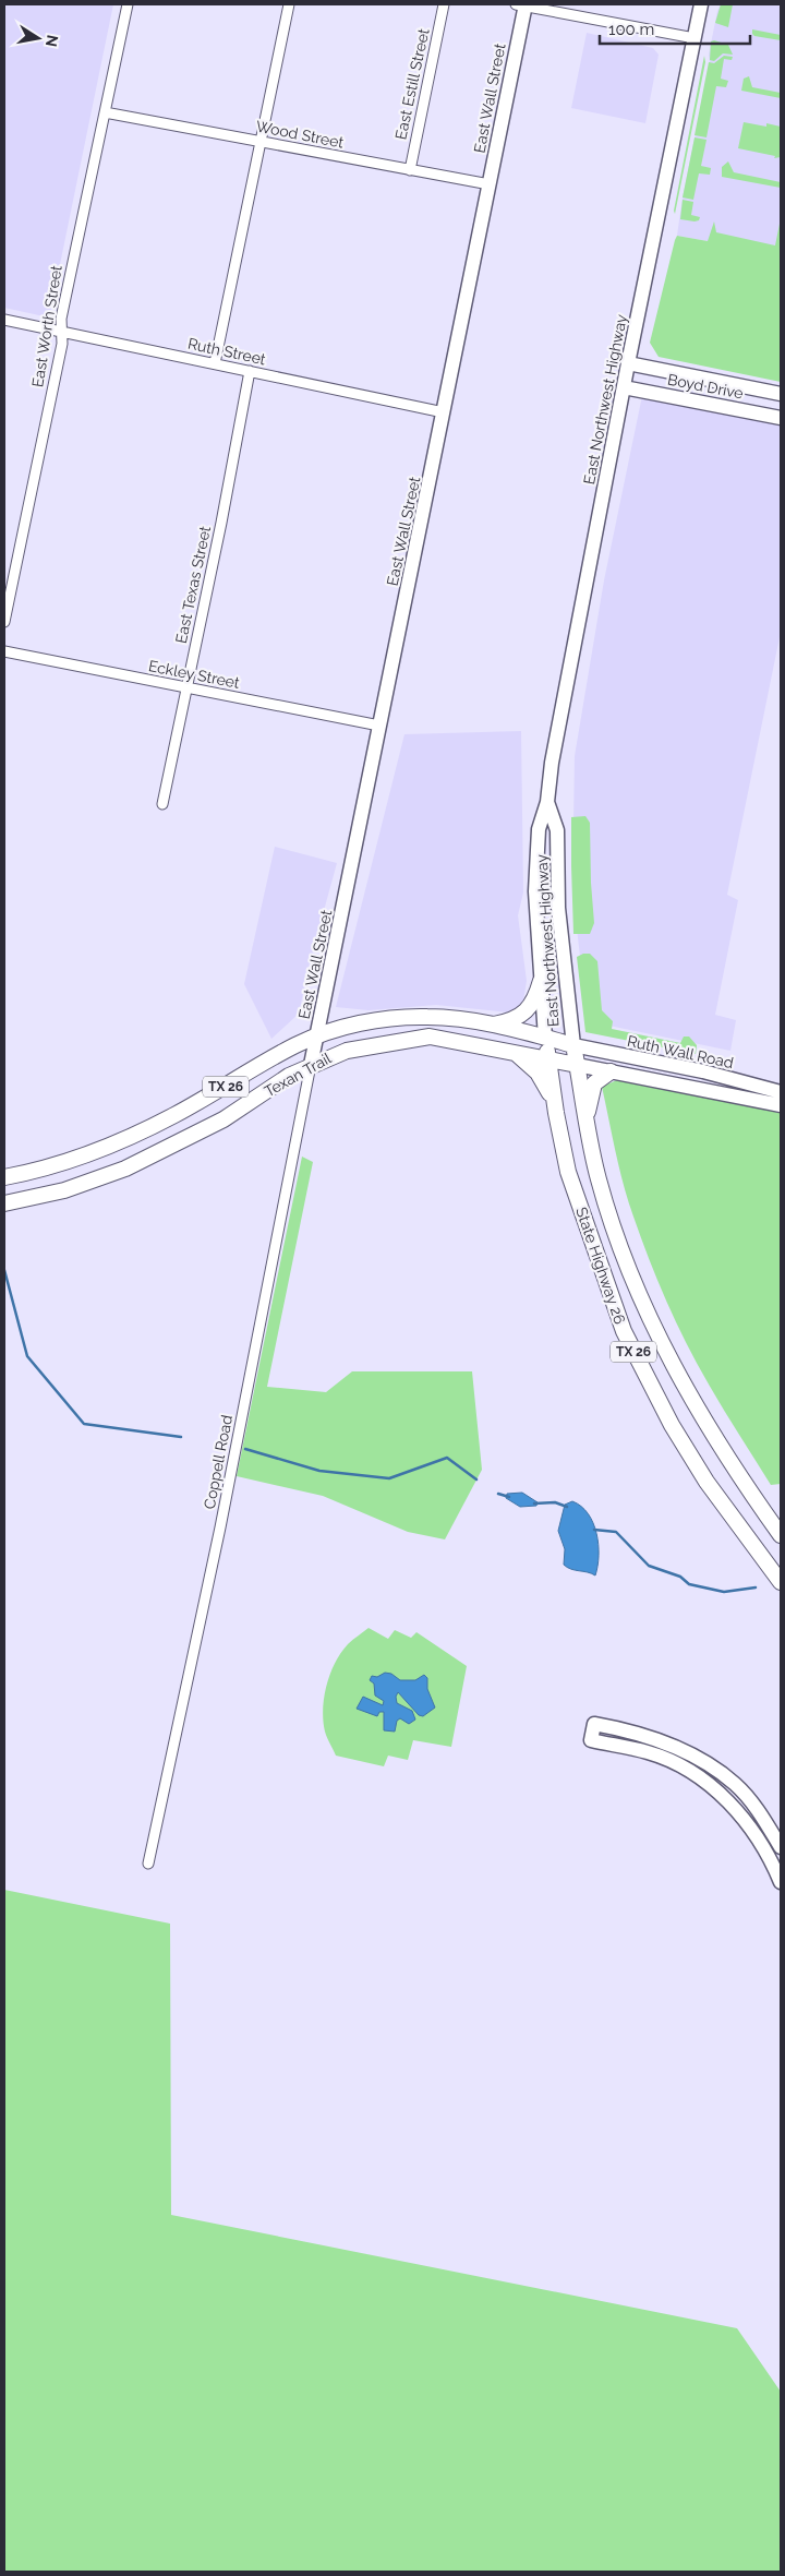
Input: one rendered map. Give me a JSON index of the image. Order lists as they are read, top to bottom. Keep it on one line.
{"streets":{"main road":["Texan Trail","TX 26","State Highway 26"],"street":["East Estill Street","East Wall Street","Wood Street","East Worth Street","Ruth Street","Boyd Drive","East Northwest Highway","East Texas Street","Eckley Street","Ruth Wall Road","Coppell Road"]},"crossings":[["East Estill Street","Wood Street"],["East Wall Street","Wood Street"],["East Wall Street","Ruth Street"],["East Wall Street","Eckley Street"],["East Wall Street","Texan Trail"],["East Wall Street","Coppell Road"],["Wood Street","East Worth Street"],["East Worth Street","Ruth Street"],["Ruth Street","East Texas Street"],["Boyd Drive","East Northwest Highway"],["East Northwest Highway","Ruth Wall Road"],["East Northwest Highway","Texan Trail"],["East Northwest Highway","State Highway 26"],["East Texas Street","Eckley Street"],["Ruth Wall Road","Texan Trail"],["Ruth Wall Road","State Highway 26"],["Texan Trail","TX 26"],["Texan Trail","State Highway 26"],["Texan Trail","Coppell Road"],["TX 26","State Highway 26"]],"scale_bar":"100 m","north":"right"}
